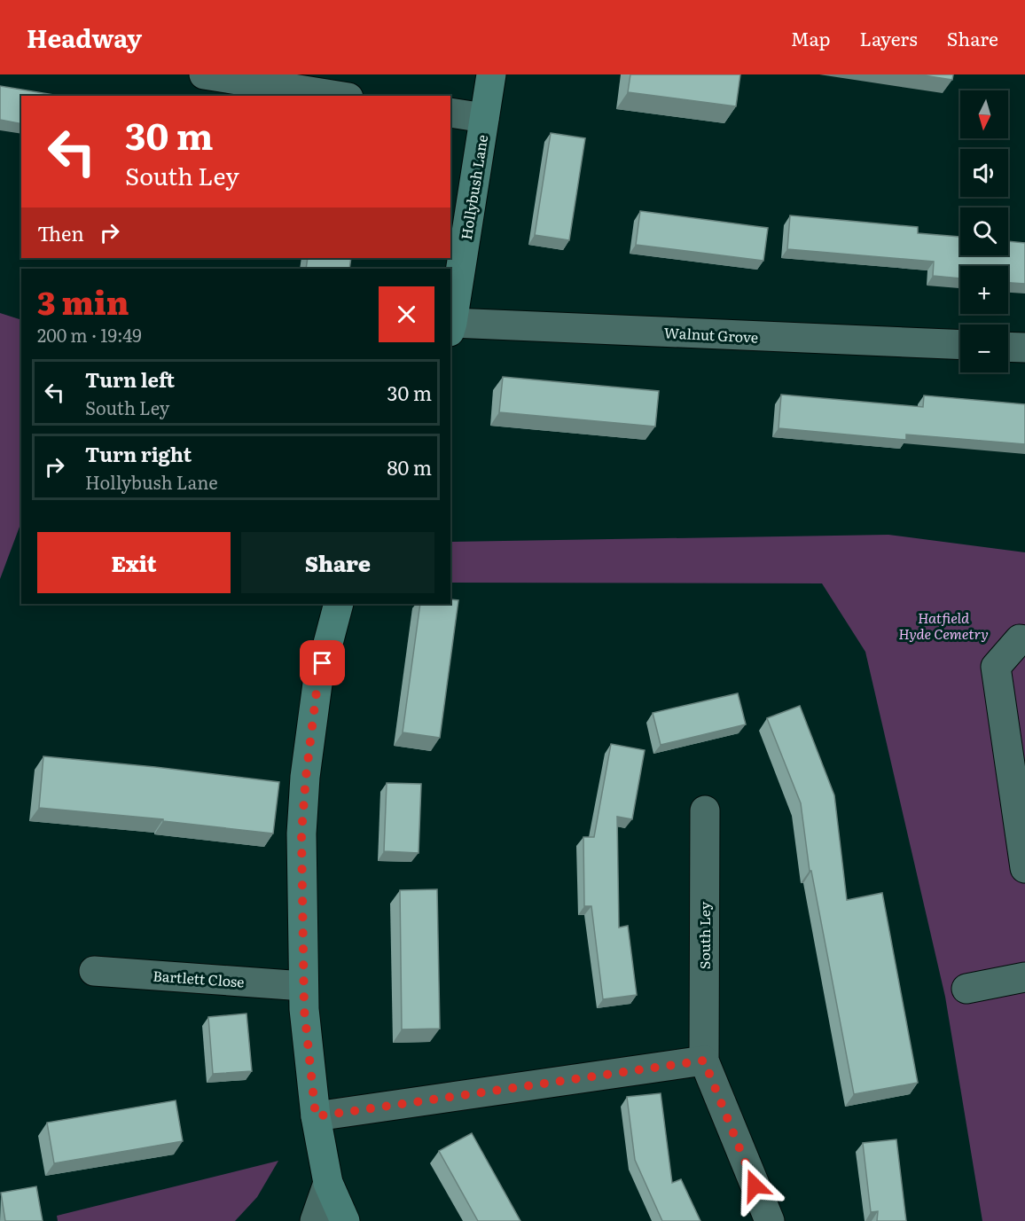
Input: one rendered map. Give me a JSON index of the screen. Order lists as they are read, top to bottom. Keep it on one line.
{"streets":{"street":["Hollybush Lane","Walnut Grove","South Ley","Bartlett Close"]},"crossings":[["Hollybush Lane","Walnut Grove"]],"parks":["Hatfield Hyde Cemetry"],"north":"bottom","page":{"header":"Headway","nav":["Map","Layers","Share"],"map_buttons":["+","−"],"turn":["30 m","South Ley"],"then":"Then","heading":["3 min","200 m · 19:49"],"list":[{"name":"Turn left","note":"South Ley","value":"30 m"},{"name":"Turn right","note":"Hollybush Lane","value":"80 m"}],"buttons":["Exit","Share"]}}
